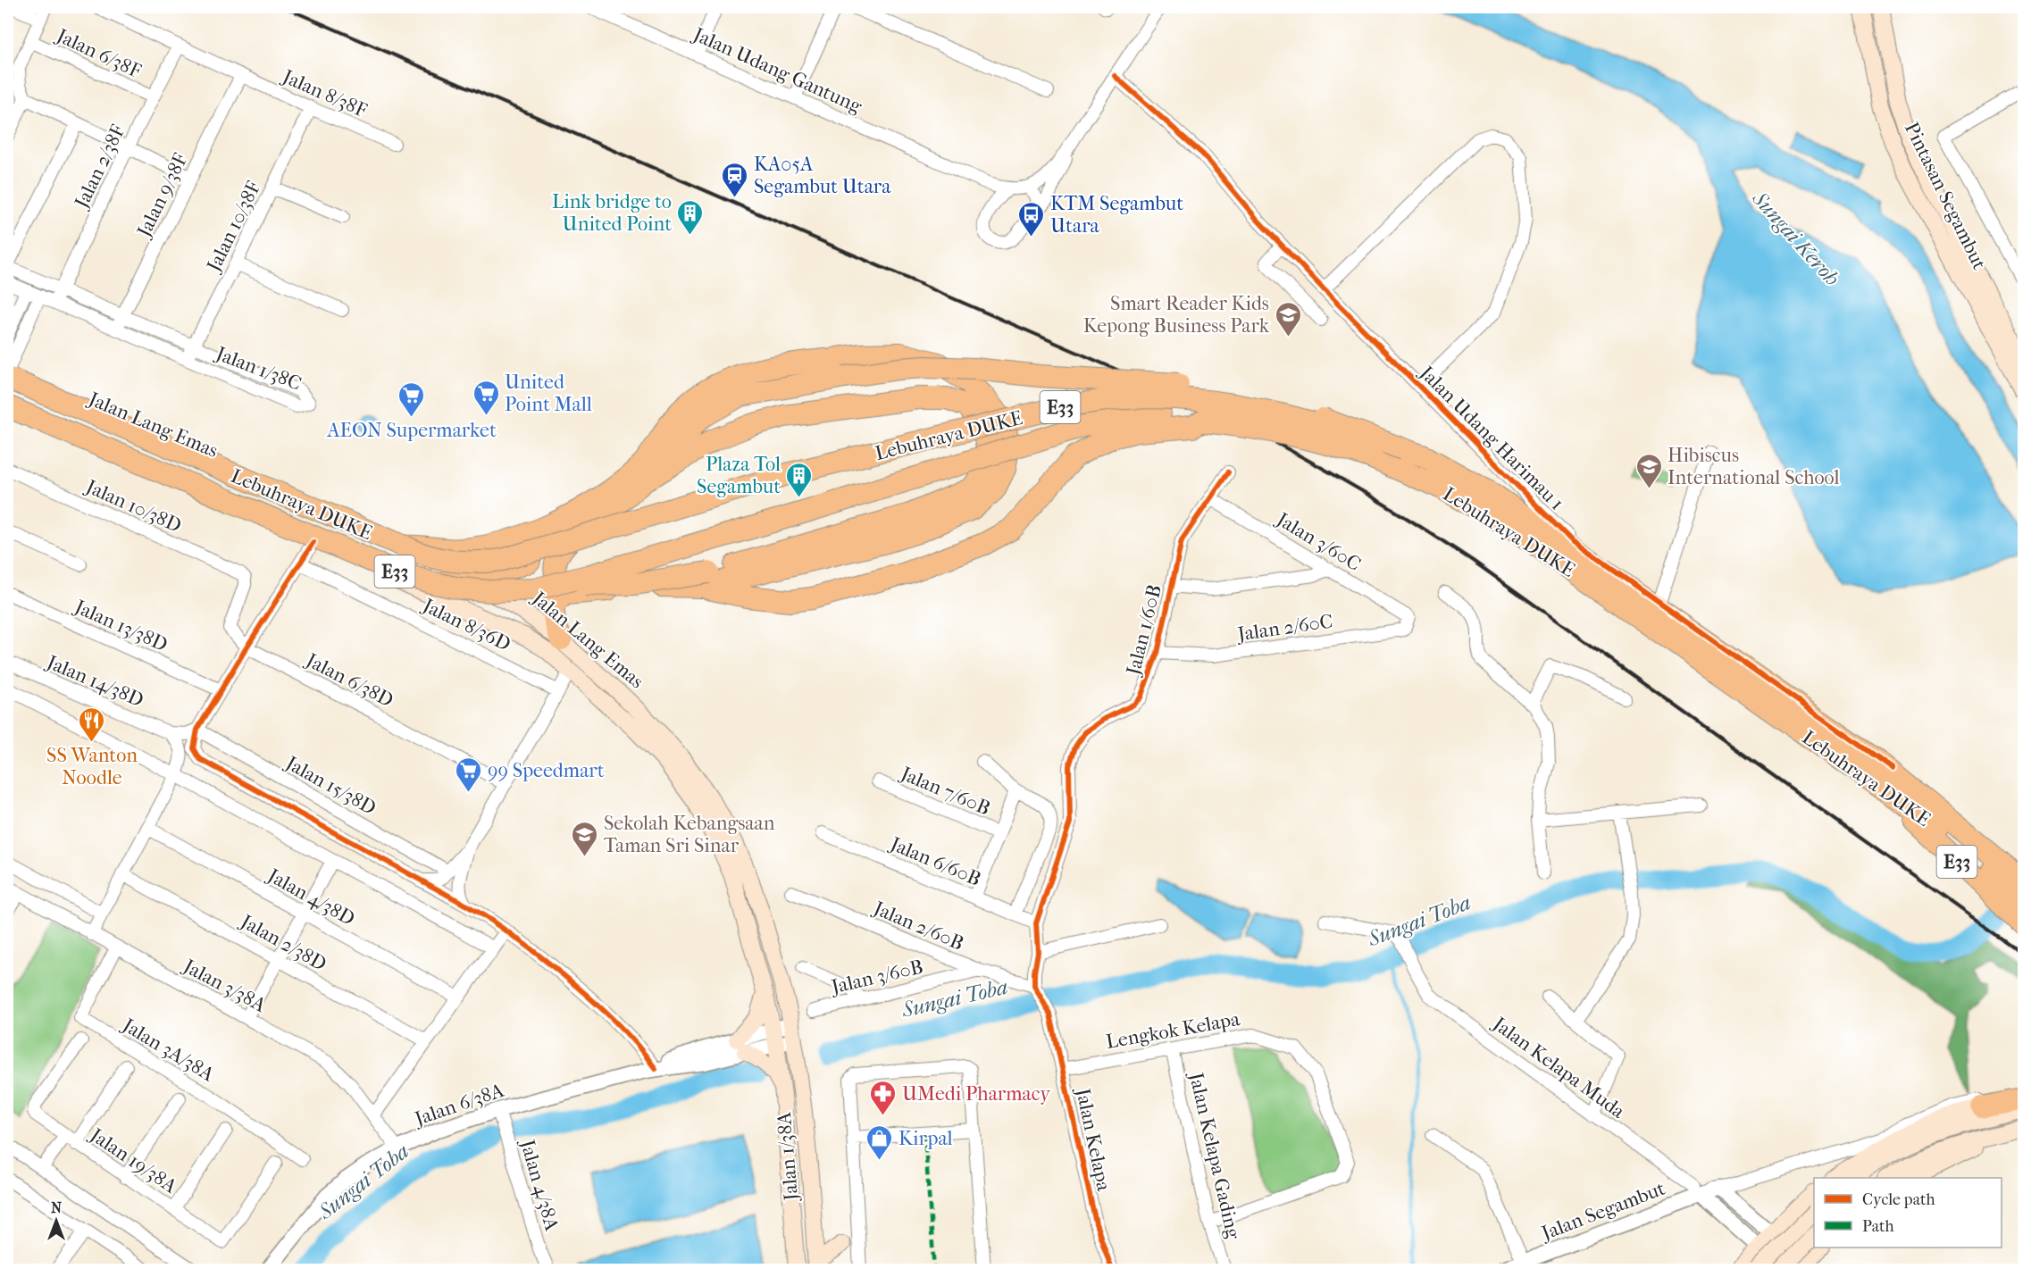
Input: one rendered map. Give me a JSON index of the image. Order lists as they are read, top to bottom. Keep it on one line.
{"streets":{"highway":["E33","Lebuhraya DUKE"],"main road":["Pintasan Segambut","Jalan Lang Emas","Jalan 1/38A"],"street":["Jalan 6/38F","Jalan Udang Gantung","Jalan 8/38F","Jalan 2/38F","Jalan 9/38F","Jalan 10/38F","Jalan 1/38C","Jalan Udang Harimau 1","Jalan 10/38D","Jalan 3/60C","Jalan 8/36D","Jalan 13/38D","Jalan 2/60C","Jalan 1/60B","Jalan 6/38D","Jalan 14/38D","Jalan 15/38D","Jalan 7/60B","Jalan 6/60B","Jalan 4/38D","Jalan 2/60B","Jalan 2/38D","Jalan 3/60B","Jalan 3/38A","Lengkok Kelapa","Jalan 3A/38A","Jalan Kelapa Muda","Jalan 6/38A","Jalan Kelapa","Jalan Kelapa Gading","Jalan 19/38A","Jalan 4/38A","Jalan Segambut"]},"crossings":[["Jalan 6/38F","Jalan 2/38F"],["Jalan 8/38F","Jalan 2/38F"],["Jalan 8/38F","Jalan 9/38F"],["Jalan 8/38F","Jalan 10/38F"],["Jalan 2/38F","Jalan 1/38C"],["Jalan 9/38F","Jalan 1/38C"],["Jalan 10/38F","Jalan 1/38C"],["E33","Lebuhraya DUKE"],["Jalan Lang Emas","Lebuhraya DUKE"],["Jalan Lang Emas","Jalan 6/38A"],["Jalan Lang Emas","Jalan 1/38A"],["Jalan 10/38D","Jalan 6/38D"],["Jalan 3/60C","Jalan 2/60C"],["Jalan 3/60C","Jalan 1/60B"],["Jalan 2/60C","Jalan 1/60B"],["Jalan 1/60B","Jalan 6/60B"],["Jalan 1/60B","Jalan 2/60B"],["Jalan 1/60B","Jalan Kelapa"],["Jalan 14/38D","Jalan 15/38D"],["Jalan 2/60B","Jalan 3/60B"],["Jalan 2/60B","Jalan Kelapa"],["Jalan 3/38A","Jalan 3A/38A"],["Jalan 3/38A","Jalan 6/38A"],["Lengkok Kelapa","Jalan Kelapa"],["Lengkok Kelapa","Jalan Kelapa Gading"],["Jalan Kelapa Muda","Jalan Segambut"],["Jalan 6/38A","Jalan 1/38A"],["Jalan 6/38A","Jalan 4/38A"]],"water":["Sungai Keroh","Sungai Toba"],"places":{"station":["KA05A Segambut Utara"],"building":["Link bridge to United Point","Plaza Tol Segambut"],"bus stop":["KTM Segambut Utara"],"school or university":["Smart Reader Kids Kepong Business Park","Hibiscus International School","Sekolah Kebangsaan Taman Sri Sinar"],"supermarket":["United Point Mall","AEON Supermarket","99 Speedmart"],"restaurant":["SS Wanton Noodle"],"pharmacy":["UMedi Pharmacy"],"shop":["Kirpal"]},"legend":["Cycle path","Path"],"north":"top"}
